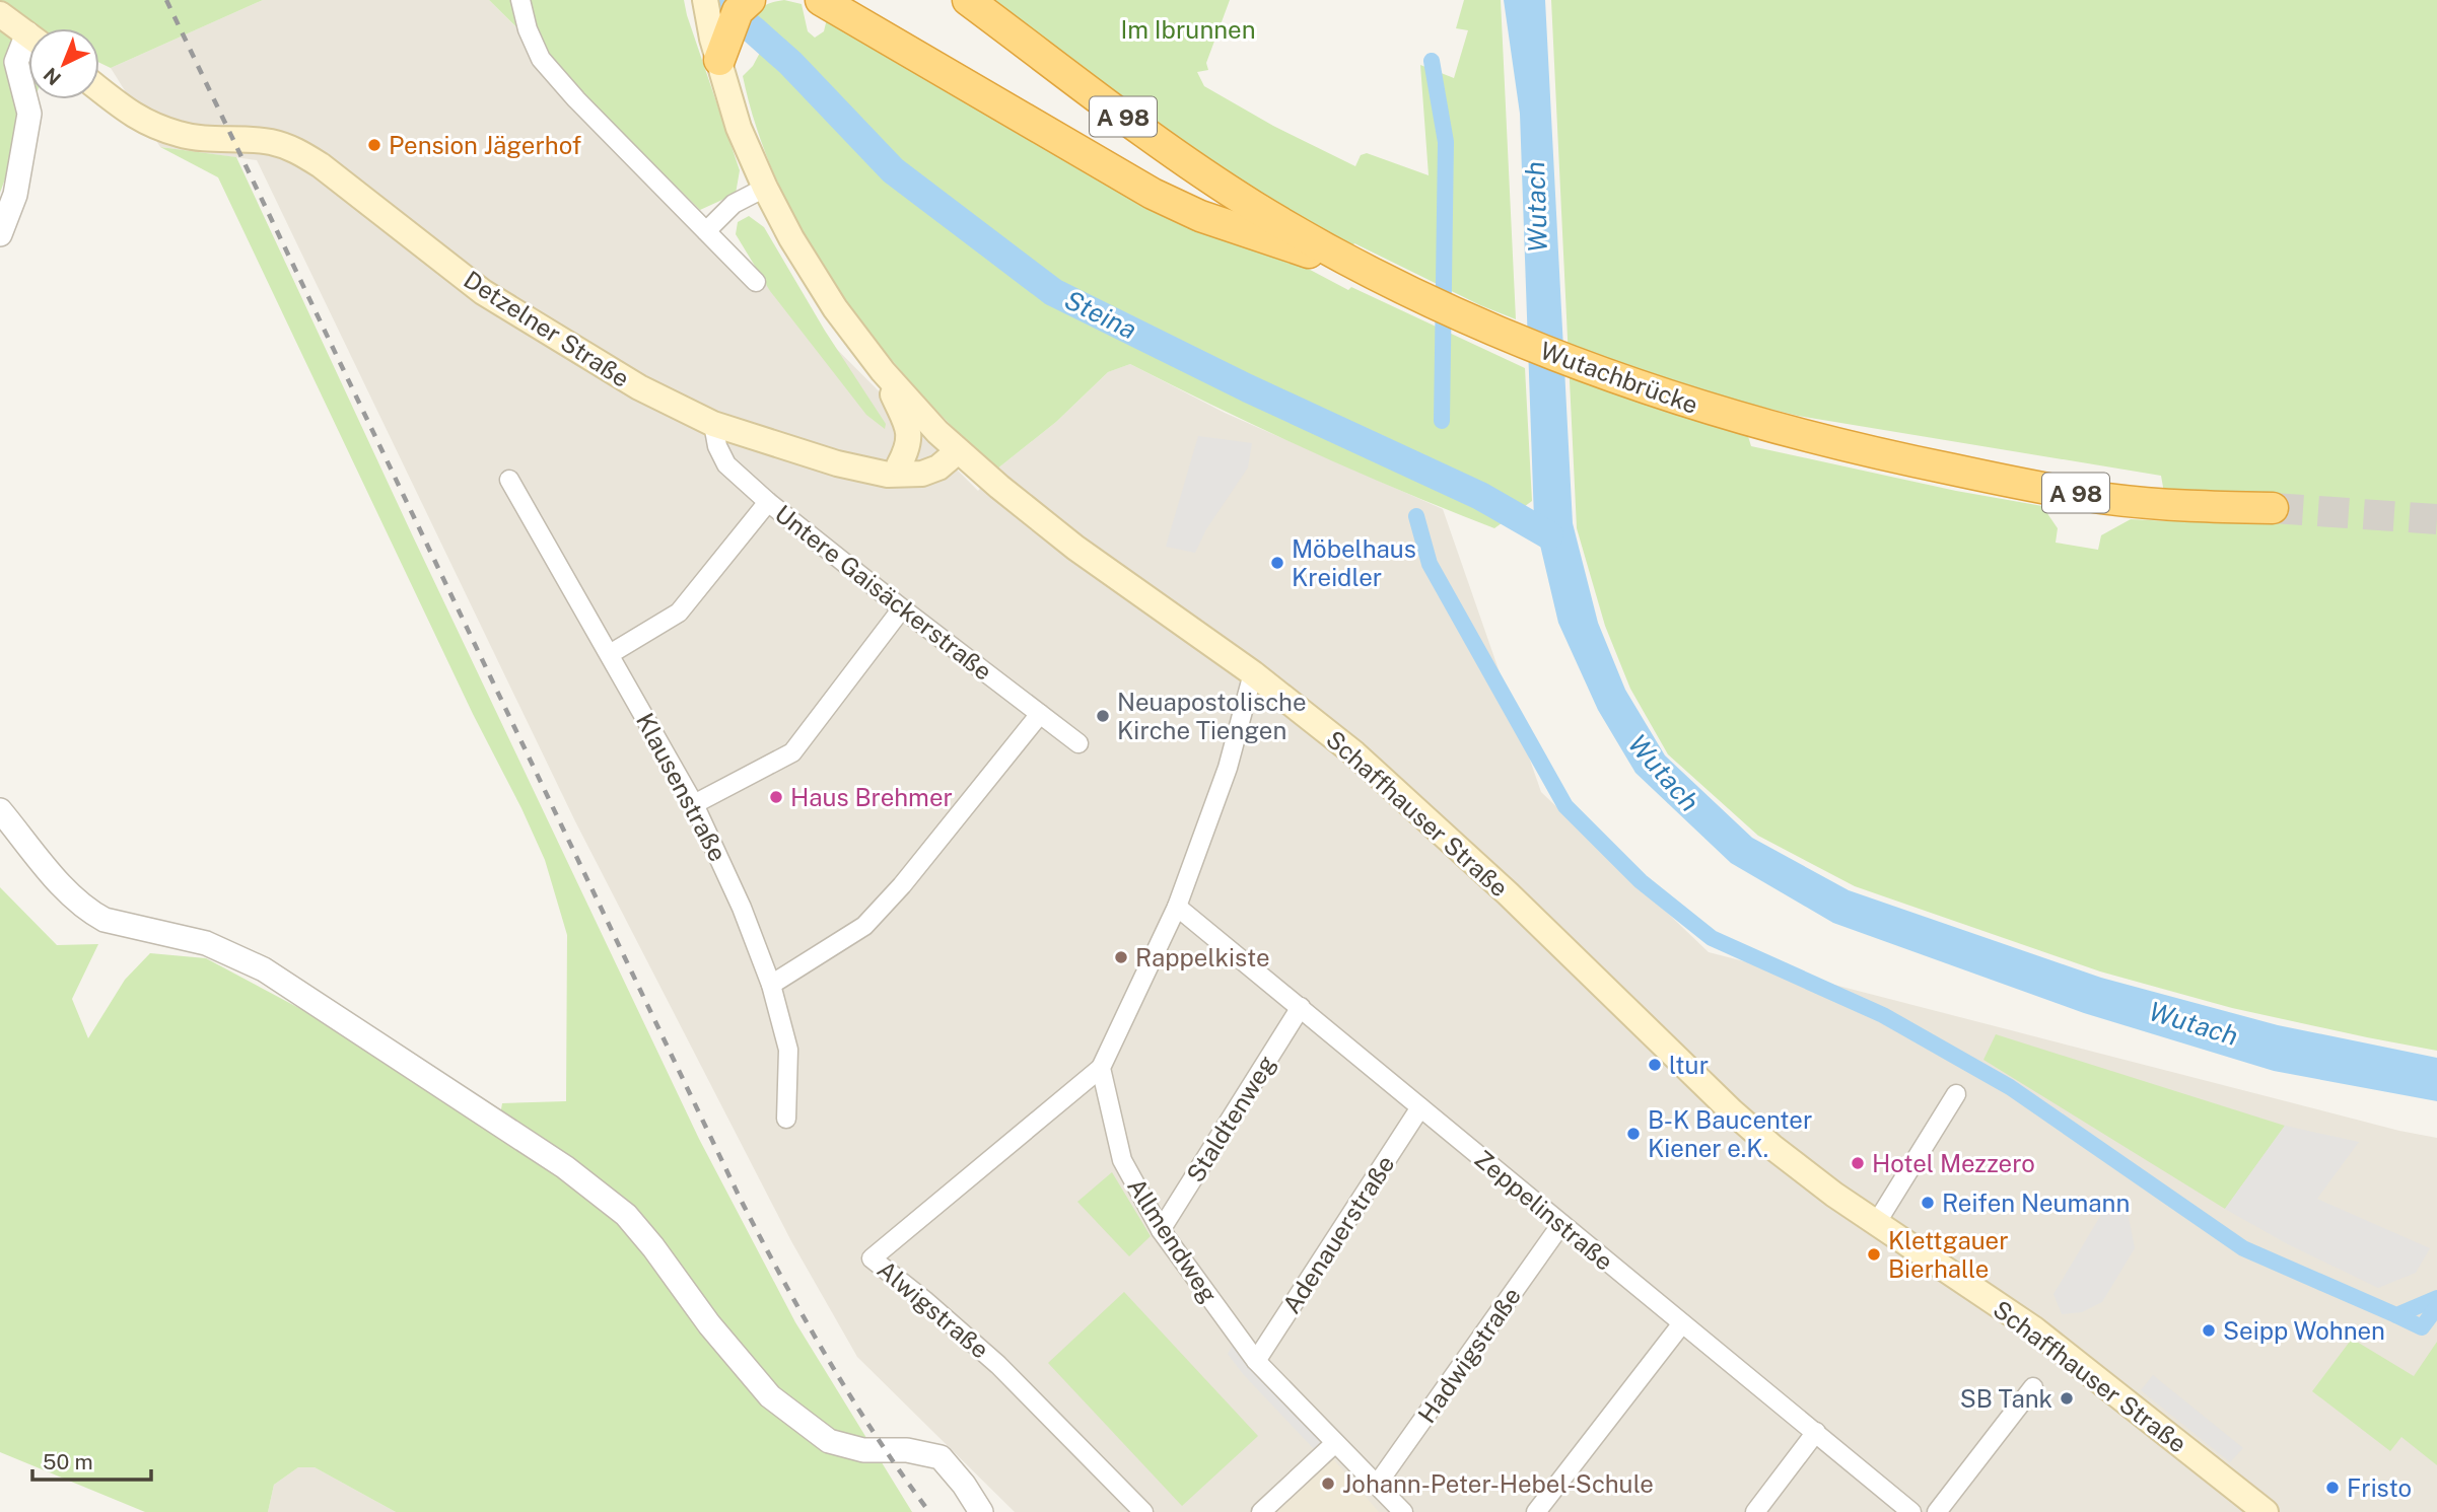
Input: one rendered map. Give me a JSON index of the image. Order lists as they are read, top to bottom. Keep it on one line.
{"streets":{"highway":["A 98","Wutachbrücke"],"main road":["Detzelner Straße","Schaffhauser Straße"],"street":["Untere Gaisäckerstraße","Klausenstraße","Staldtenweg","Zeppelinstraße","Adenauerstraße","Allmendweg","Alwigstraße","Hadwigstraße"]},"crossings":[["A 98","Wutachbrücke"],["Detzelner Straße","Untere Gaisäckerstraße"],["Detzelner Straße","Schaffhauser Straße"],["Staldtenweg","Zeppelinstraße"],["Staldtenweg","Allmendweg"],["Zeppelinstraße","Adenauerstraße"],["Zeppelinstraße","Hadwigstraße"],["Adenauerstraße","Allmendweg"],["Allmendweg","Alwigstraße"],["Allmendweg","Hadwigstraße"]],"water":["Wutach","Steina"],"parks":["Im Ibrunnen"],"places":["Pension Jägerhof","Möbelhaus Kreidler","Neuapostolische Kirche Tiengen","Haus Brehmer","Rappelkiste","ltur","B-K Baucenter Kiener e.K.","Hotel Mezzero","Reifen Neumann","Klettgauer Bierhalle","Seipp Wohnen","SB Tank","Johann-Peter-Hebel-Schule","Fristo"],"scale_bar":"50 m","north":"bottom left"}
